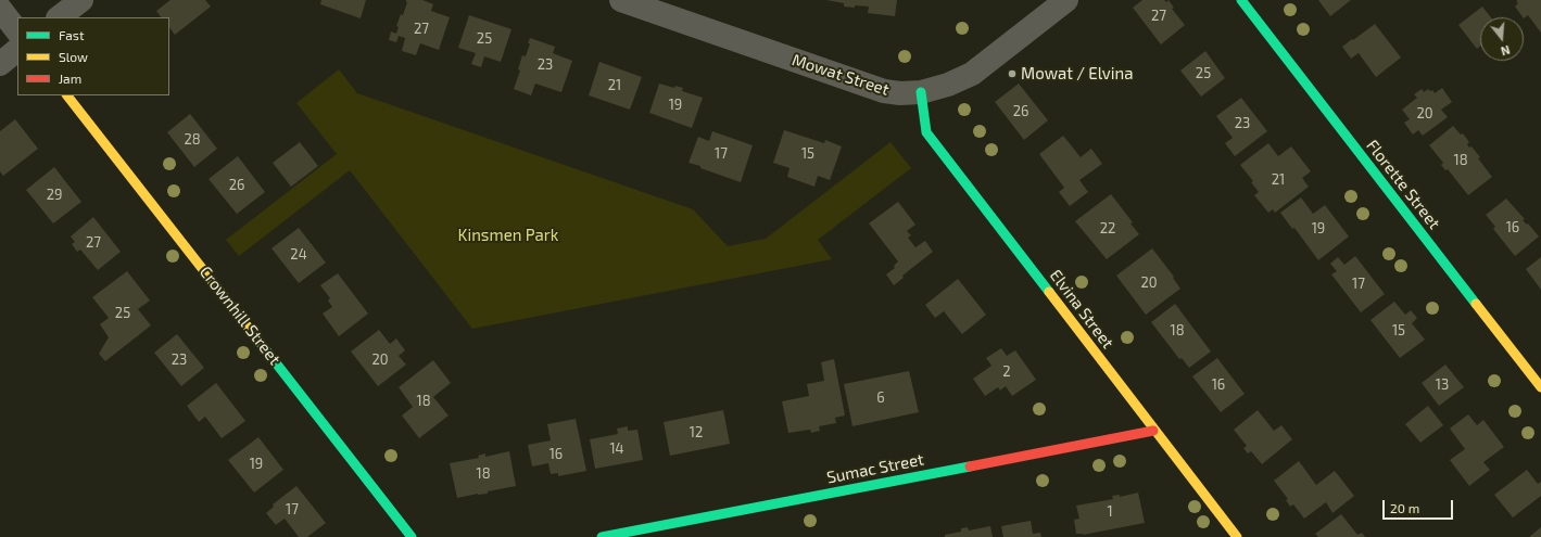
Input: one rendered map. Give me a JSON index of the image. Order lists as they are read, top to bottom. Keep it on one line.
{"streets":{"street":["Mowat Street","Florette Street","Elvina Street","Crownhill Street","Sumac Street"]},"crossings":[["Mowat Street","Elvina Street"],["Elvina Street","Sumac Street"]],"parks":["Kinsmen Park"],"places":["Mowat / Elvina"],"house_numbers":["27","27","25","23","25","21","19","26","20","23","28","17","15","18","21","26","29","16","22","19","27","24","20","17","25","18","15","23","20","2","16","13","6","18","12","14","16","19","18","17","1"],"legend":["Fast","Slow","Jam"],"scale_bar":"20 m","north":"bottom"}
